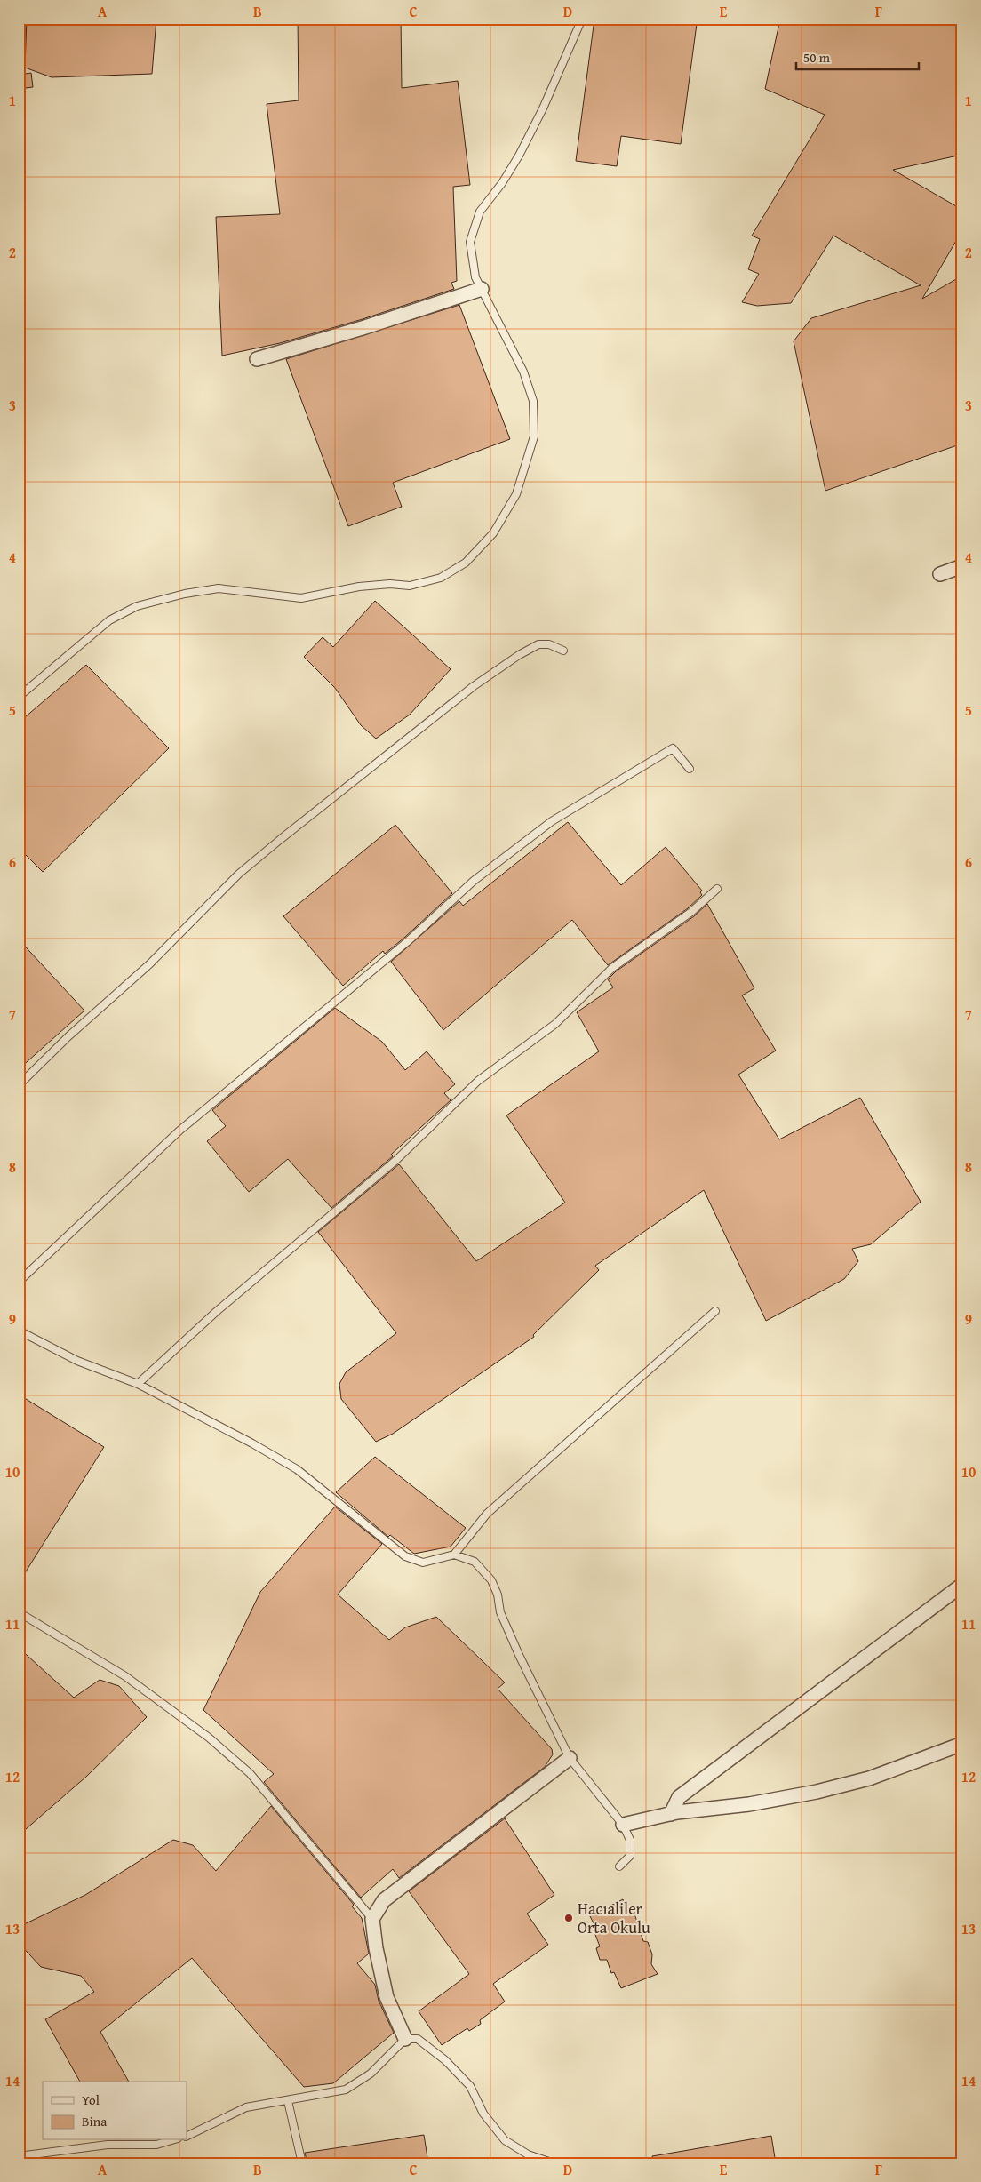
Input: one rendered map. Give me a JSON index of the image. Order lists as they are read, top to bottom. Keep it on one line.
{"places":["Hacıaliler Orta Okulu"],"legend":["Yol","Bina"],"scale_bar":"50 m","grid":{"columns":["A","B","C","D","E","F"],"rows":["1","2","3","4","5","6","7","8","9","10","11","12","13","14"]}}
